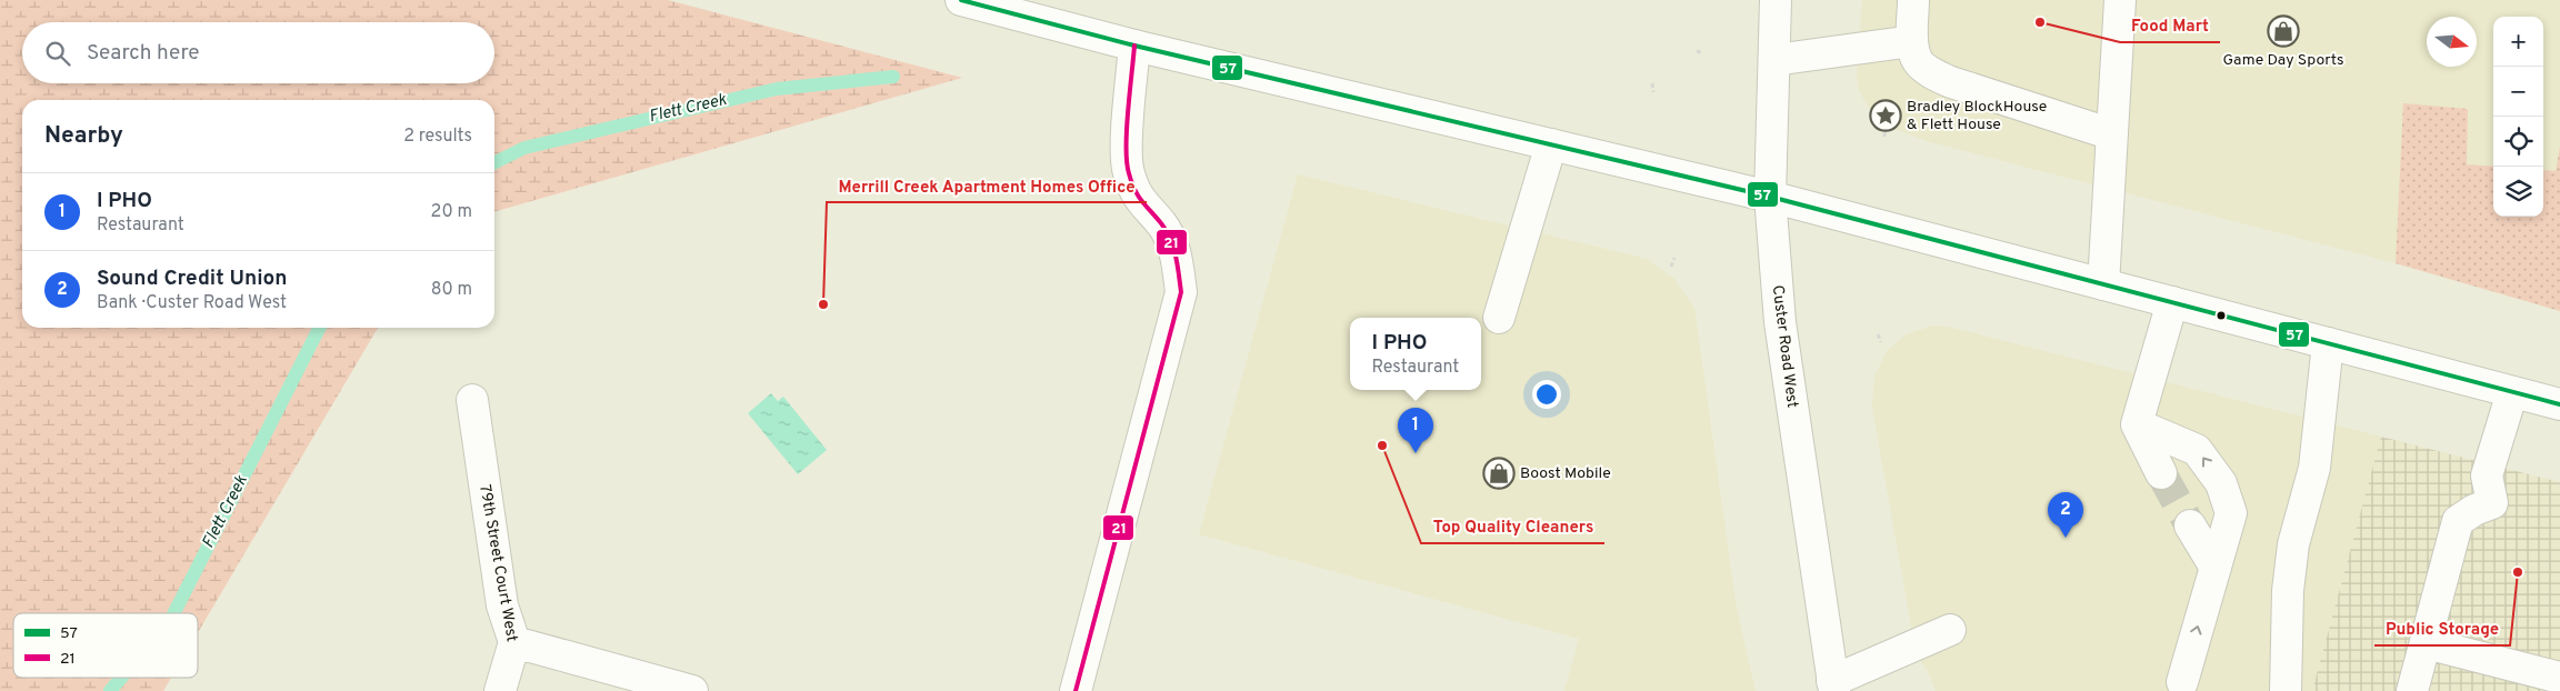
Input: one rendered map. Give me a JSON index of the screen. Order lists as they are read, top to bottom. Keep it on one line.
{"streets":{"main road":["Custer Road West","79th Street Court West"]},"water":["Flett Creek"],"places":{"other":["Food Mart","Merrill Creek Apartment Homes Office","Top Quality Cleaners","Public Storage"],"shop":["Game Day Sports","Boost Mobile"],"place":["Bradley BlockHouse & Flett House"]},"lines":["transit line 57","transit line 21"],"legend":["57","21"],"north":"right","page":{"map_buttons":["+","−"],"search":"Search here","heading":["Nearby","2 results"],"list":[{"mark":"1","name":"I PHO","note":"Restaurant","value":"20 m"},{"mark":"2","name":"Sound Credit Union","note":"Bank · Custer Road West","value":"80 m"}],"popup":["I PHO","Restaurant"],"pins":["1","2"]}}
